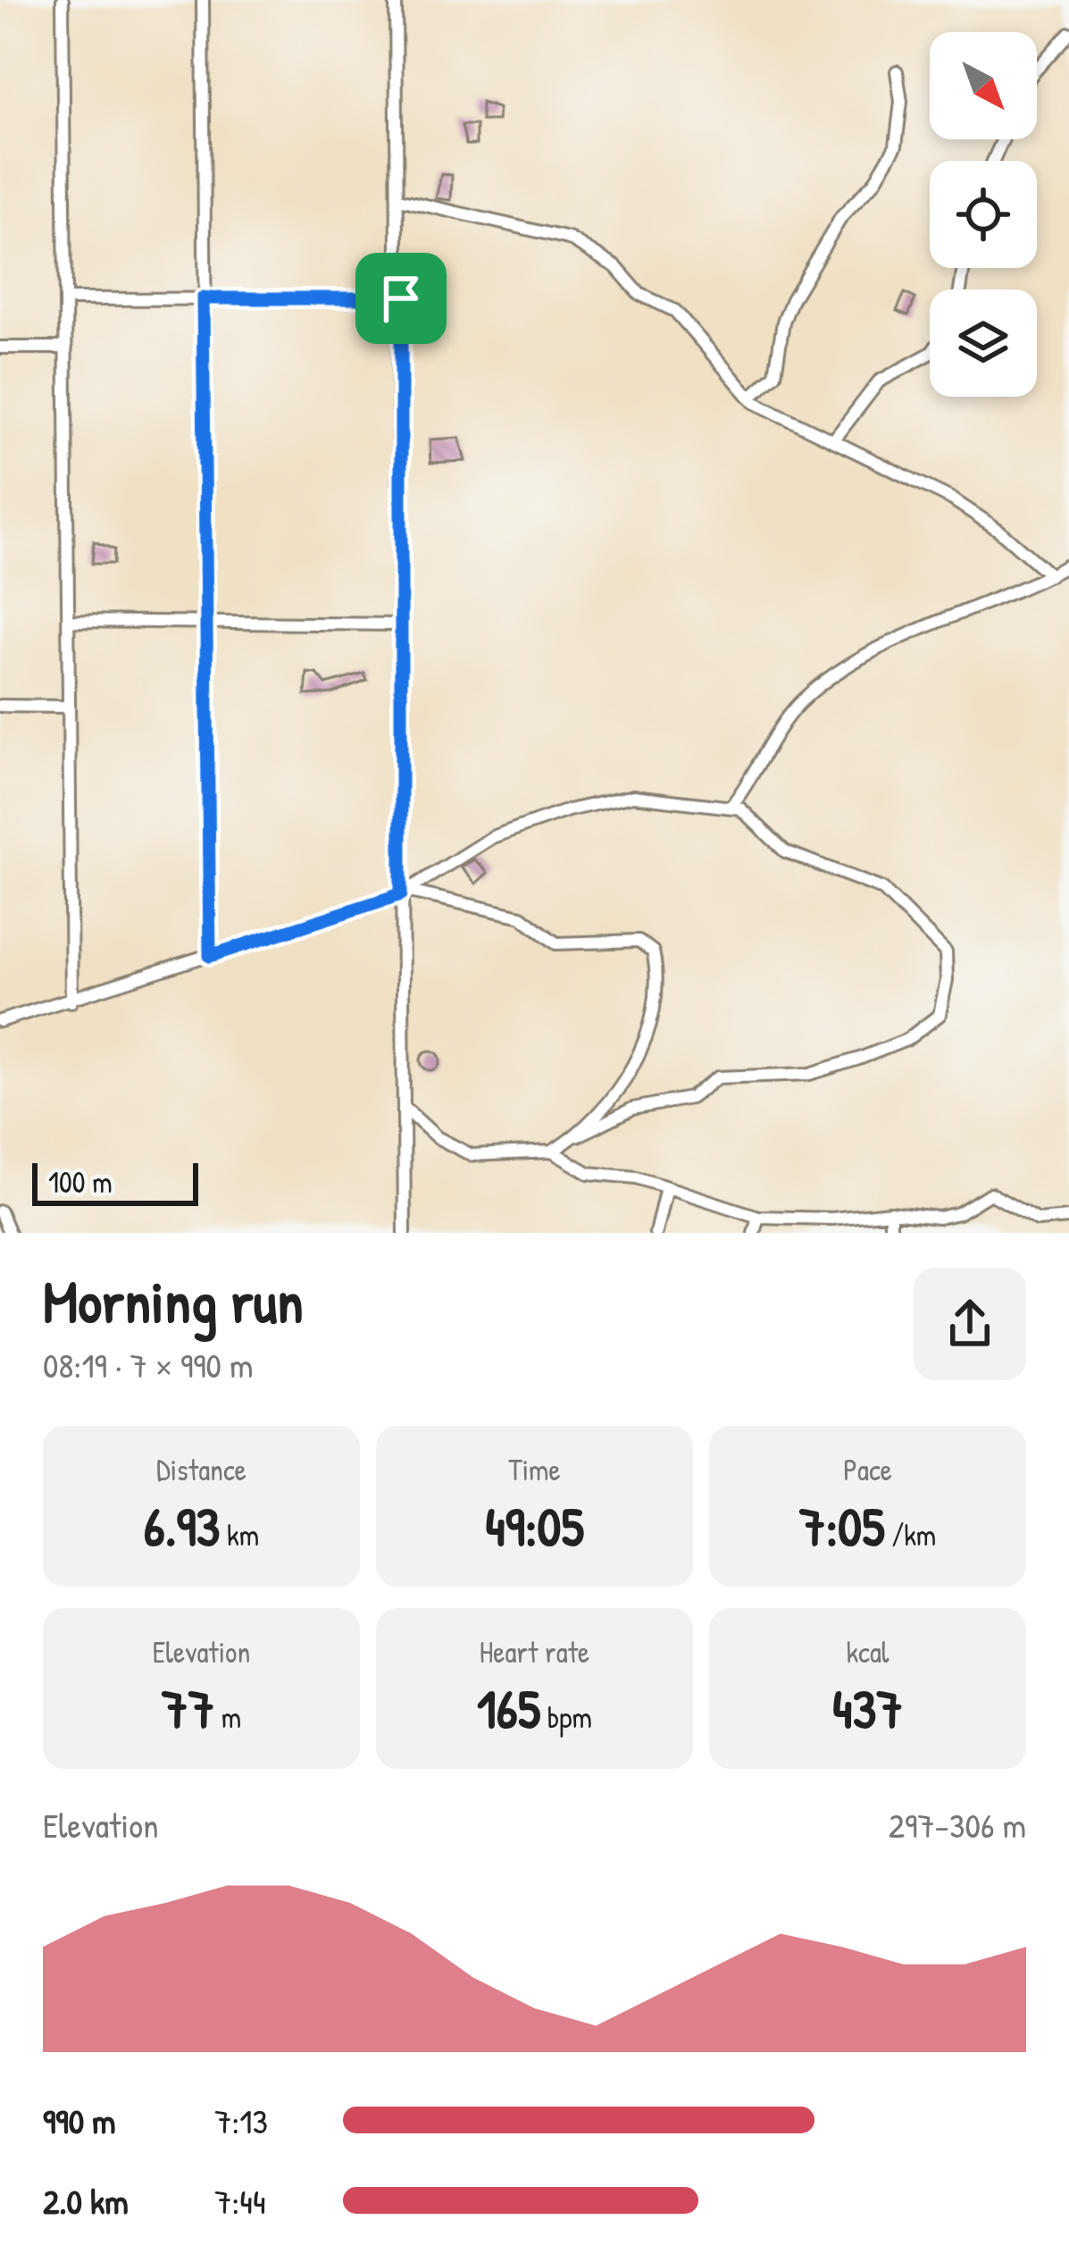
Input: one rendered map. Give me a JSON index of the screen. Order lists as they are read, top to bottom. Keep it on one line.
{"scale_bar":"100 m","north":"bottom right","page":{"scale":"100 m","heading":["Morning run","08:19 · 7 × 990 m"],"stats":[["Distance","6.93 km"],["Time","49:05"],["Pace","7:05 /km"],["Elevation","77 m"],["Heart rate","165 bpm"],["kcal","437"]],"chart":["Elevation","297–306 m"],"list":[{"name":"990 m","note":"7:13"},{"name":"2.0 km","note":"7:44"}]}}
